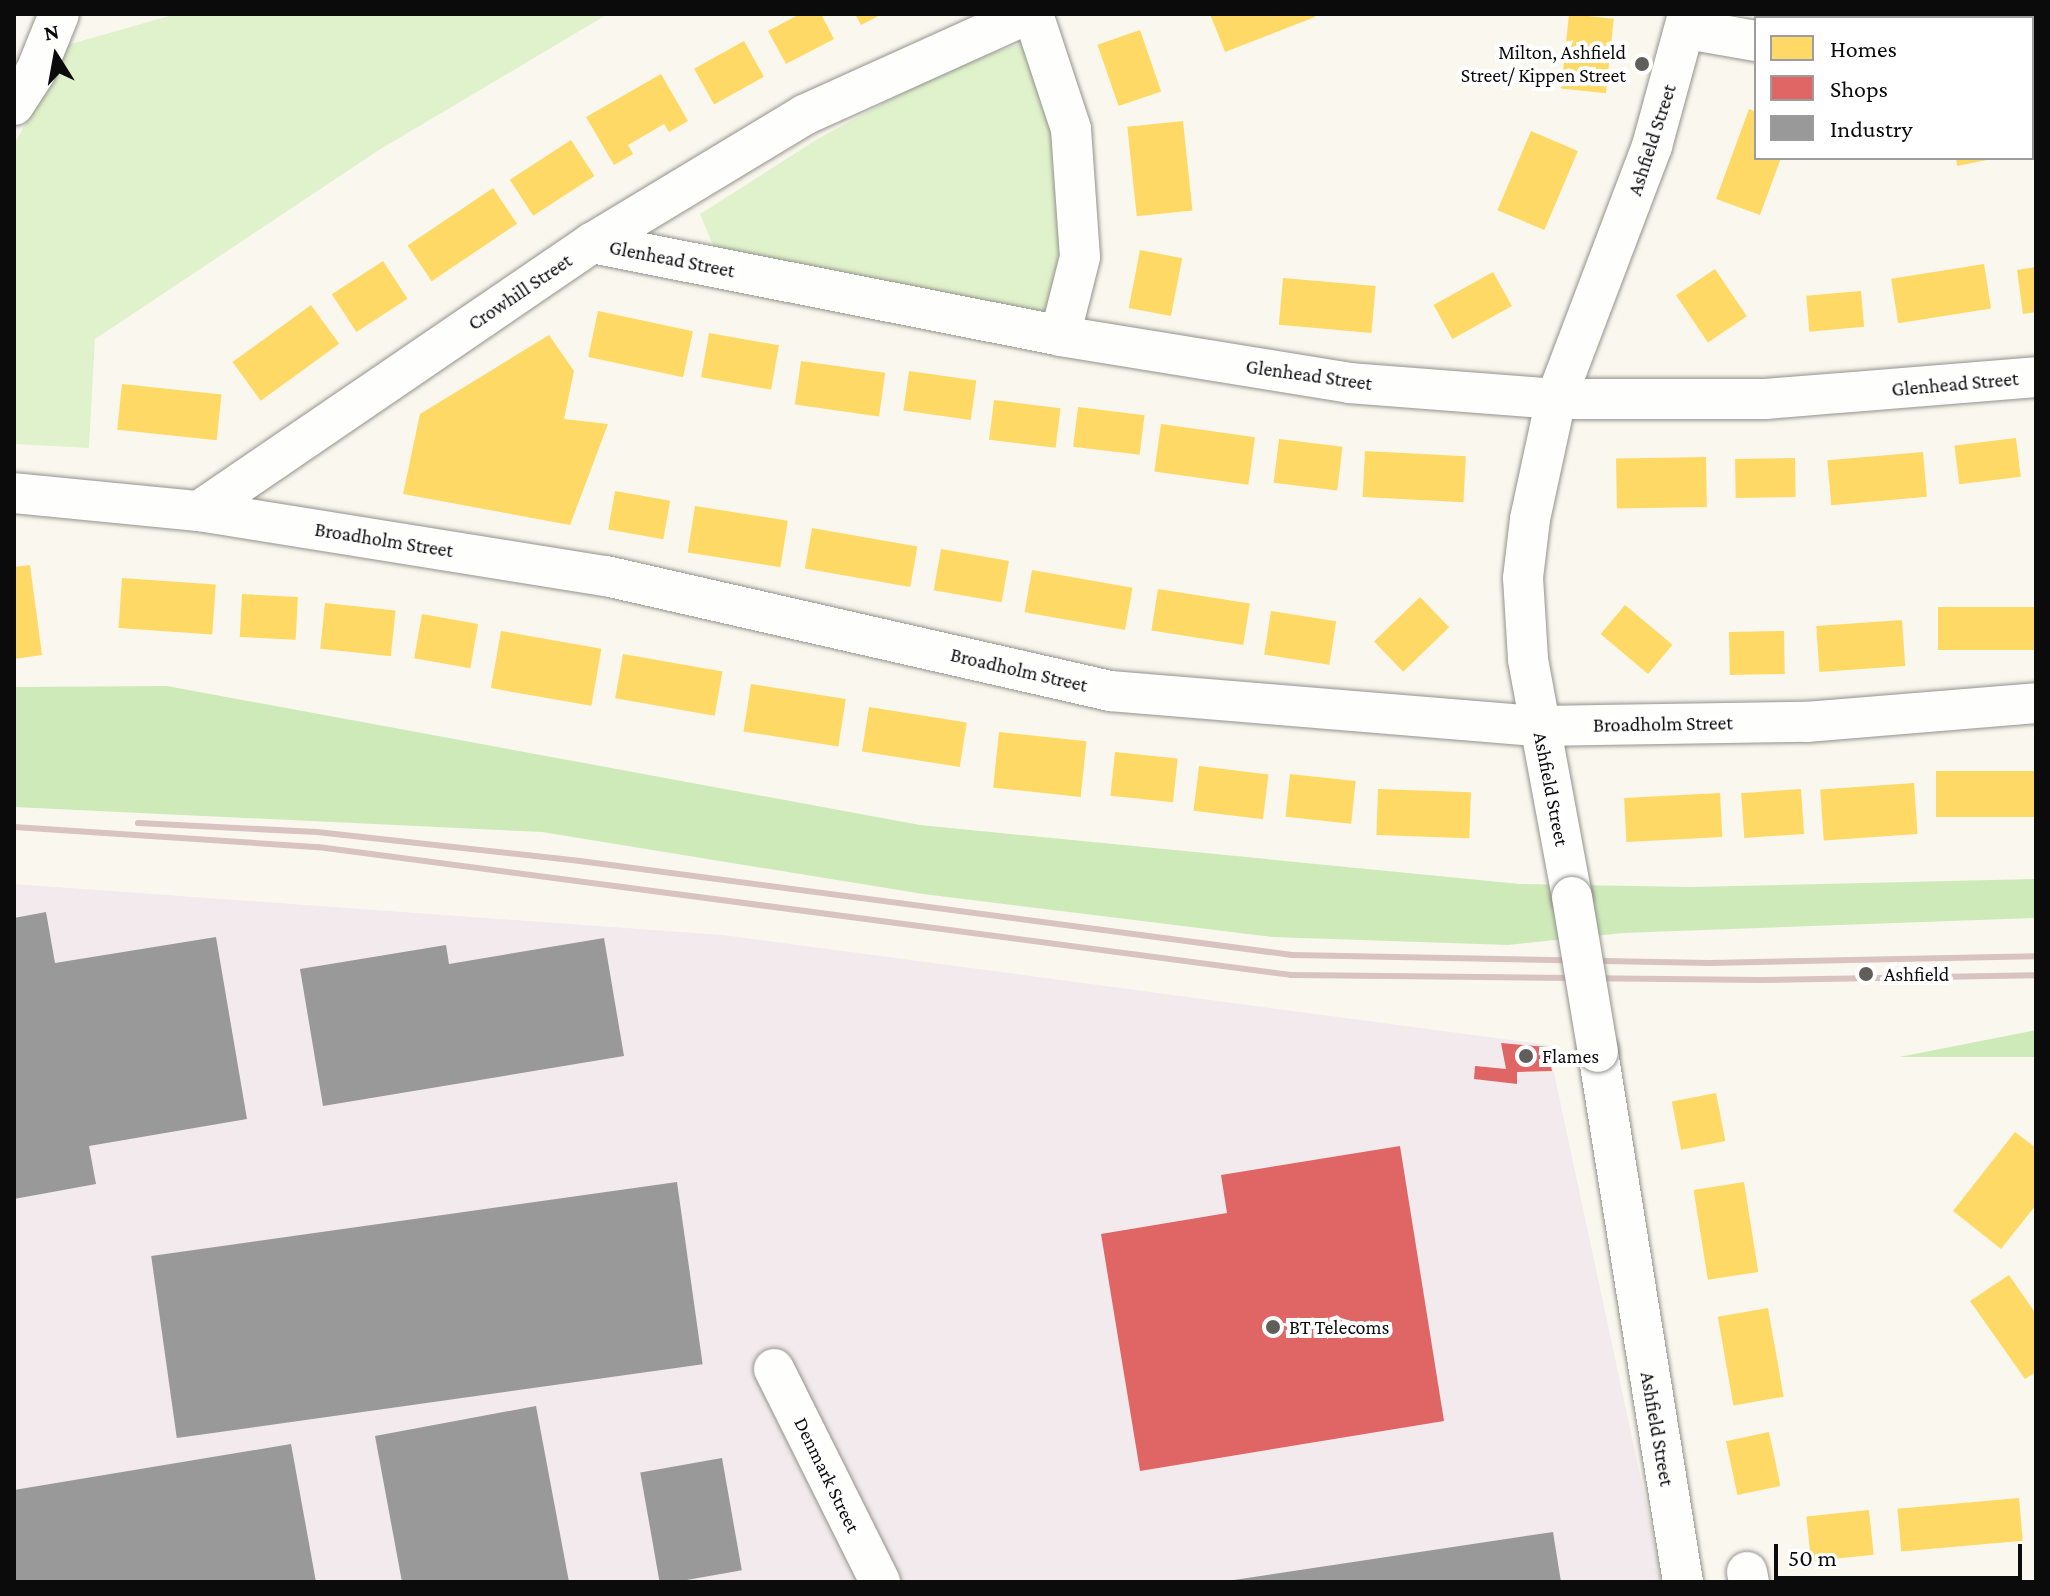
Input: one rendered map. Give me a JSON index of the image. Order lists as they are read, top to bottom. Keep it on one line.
{"streets":{"street":["Ashfield Street","Glenhead Street","Crowhill Street","Broadholm Street","Denmark Street"]},"crossings":[["Ashfield Street","Glenhead Street"],["Ashfield Street","Broadholm Street"],["Glenhead Street","Crowhill Street"],["Crowhill Street","Broadholm Street"]],"places":["Milton, Ashfield Street/ Kippen Street","Ashfield","Flames","BT Telecoms"],"legend":["Homes","Shops","Industry"],"scale_bar":"50 m","north":"top"}
